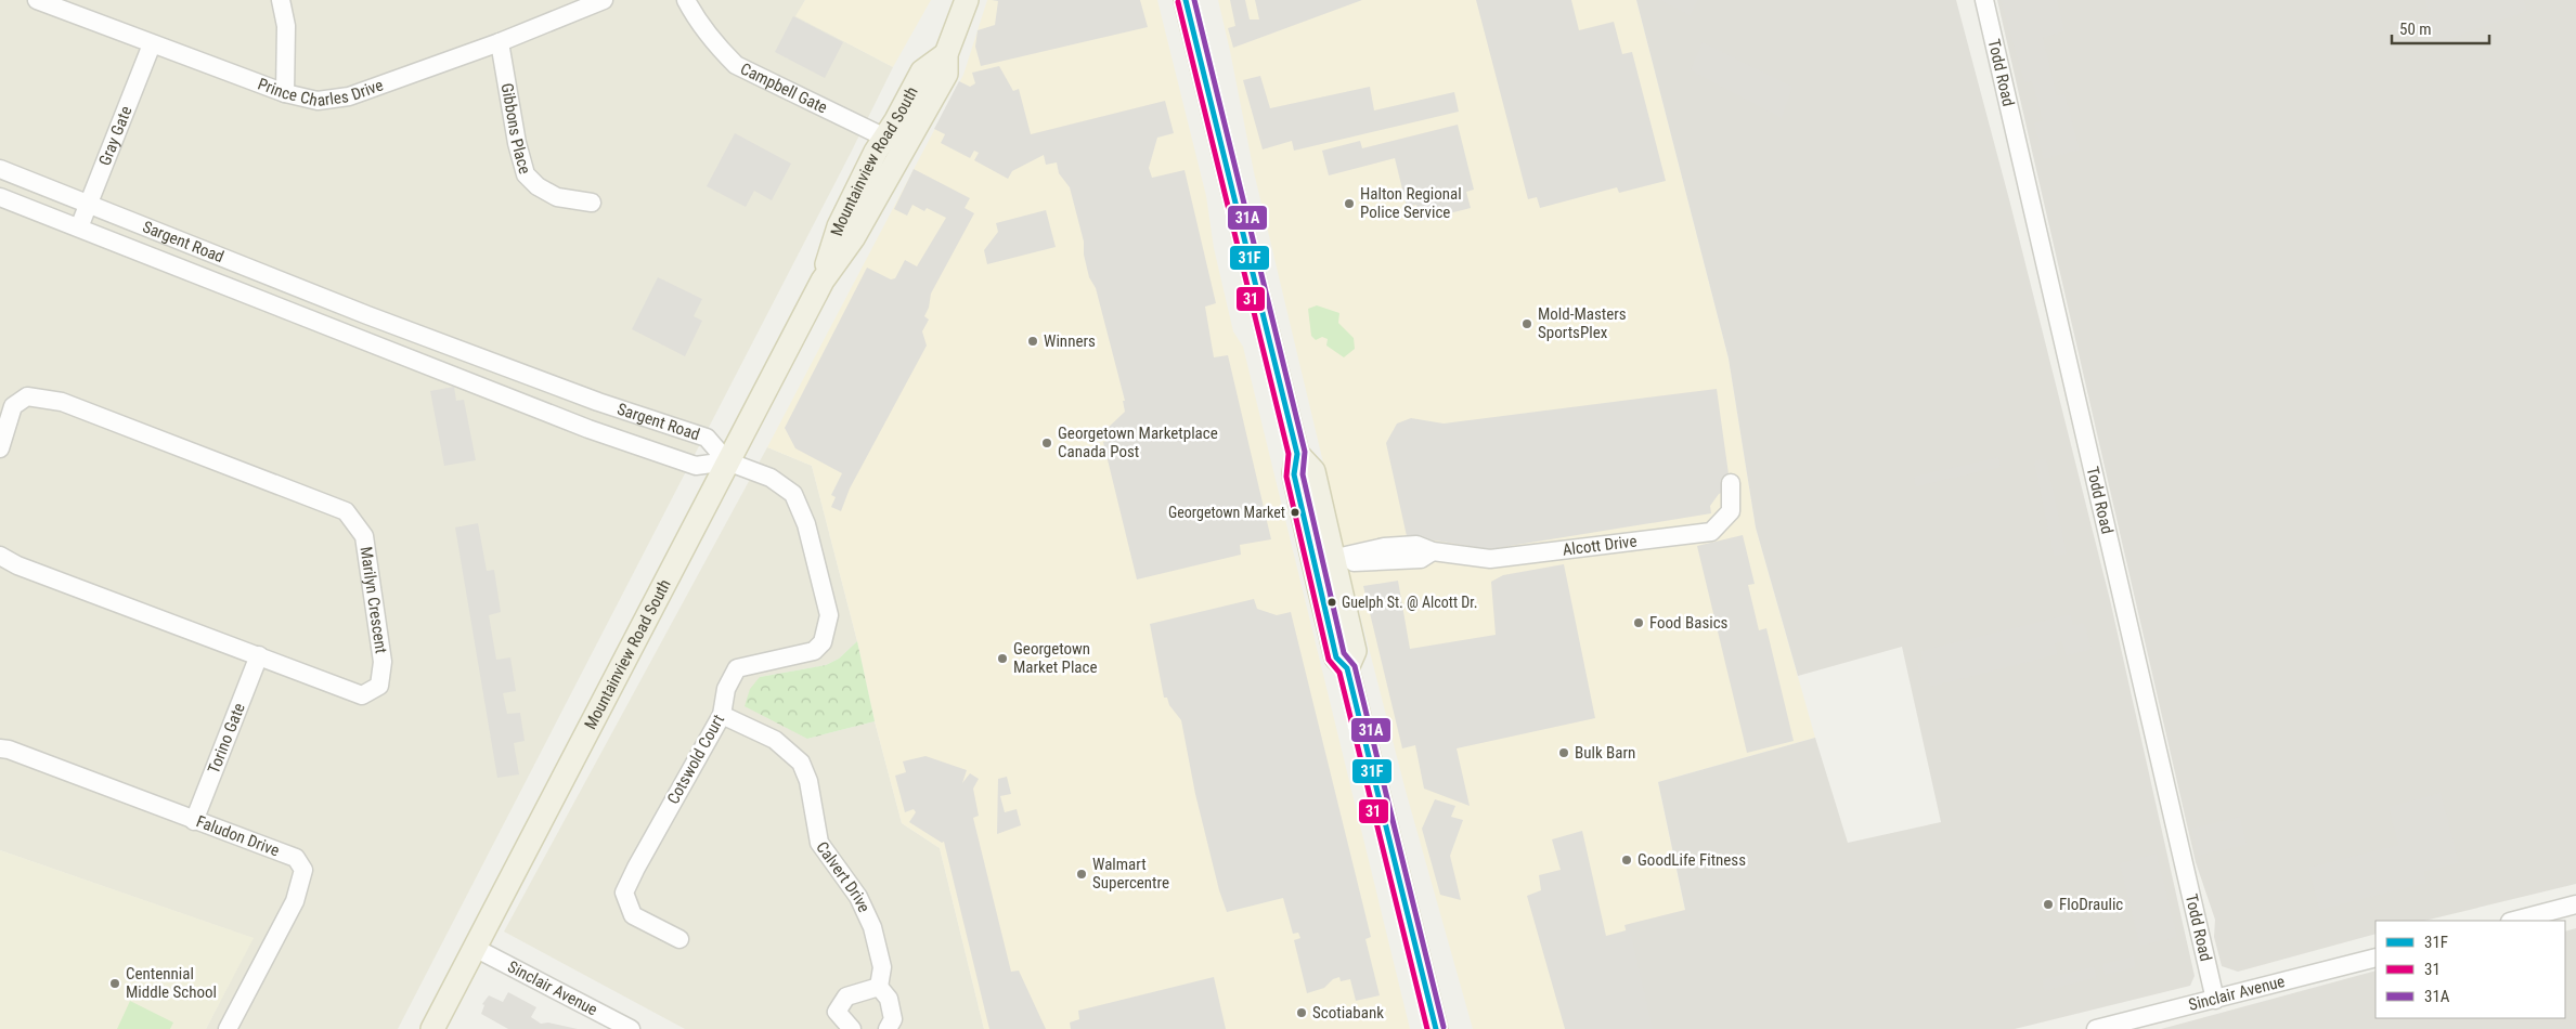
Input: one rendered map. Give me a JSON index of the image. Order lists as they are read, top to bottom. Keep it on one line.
{"streets":{"main road":["Mountainview Road South"],"street":["Todd Road","Prince Charles Drive","Campbell Gate","Gibbons Place","Gray Gate","Sargent Road","Alcott Drive","Marilyn Crescent","Torino Gate","Cotswold Court","Faludon Drive","Calvert Drive","Sinclair Avenue"]},"crossings":[["Todd Road","Sinclair Avenue"],["Prince Charles Drive","Gibbons Place"],["Prince Charles Drive","Gray Gate"],["Campbell Gate","Mountainview Road South"],["Gray Gate","Sargent Road"],["Mountainview Road South","Sargent Road"],["Mountainview Road South","Cotswold Court"],["Mountainview Road South","Sinclair Avenue"],["Sargent Road","Cotswold Court"],["Marilyn Crescent","Torino Gate"],["Torino Gate","Faludon Drive"],["Cotswold Court","Calvert Drive"]],"places":["Halton Regional Police Service","Mold-Masters SportsPlex","Winners","Georgetown Marketplace Canada Post","Georgetown Market","Guelph St. @ Alcott Dr.","Food Basics","Georgetown Market Place","Bulk Barn","GoodLife Fitness","Walmart Supercentre","FloDraulic","Centennial Middle School","Scotiabank"],"lines":["transit line 31F","transit line 31A","transit line 31"],"legend":["31F","31","31A"],"scale_bar":"50 m"}
